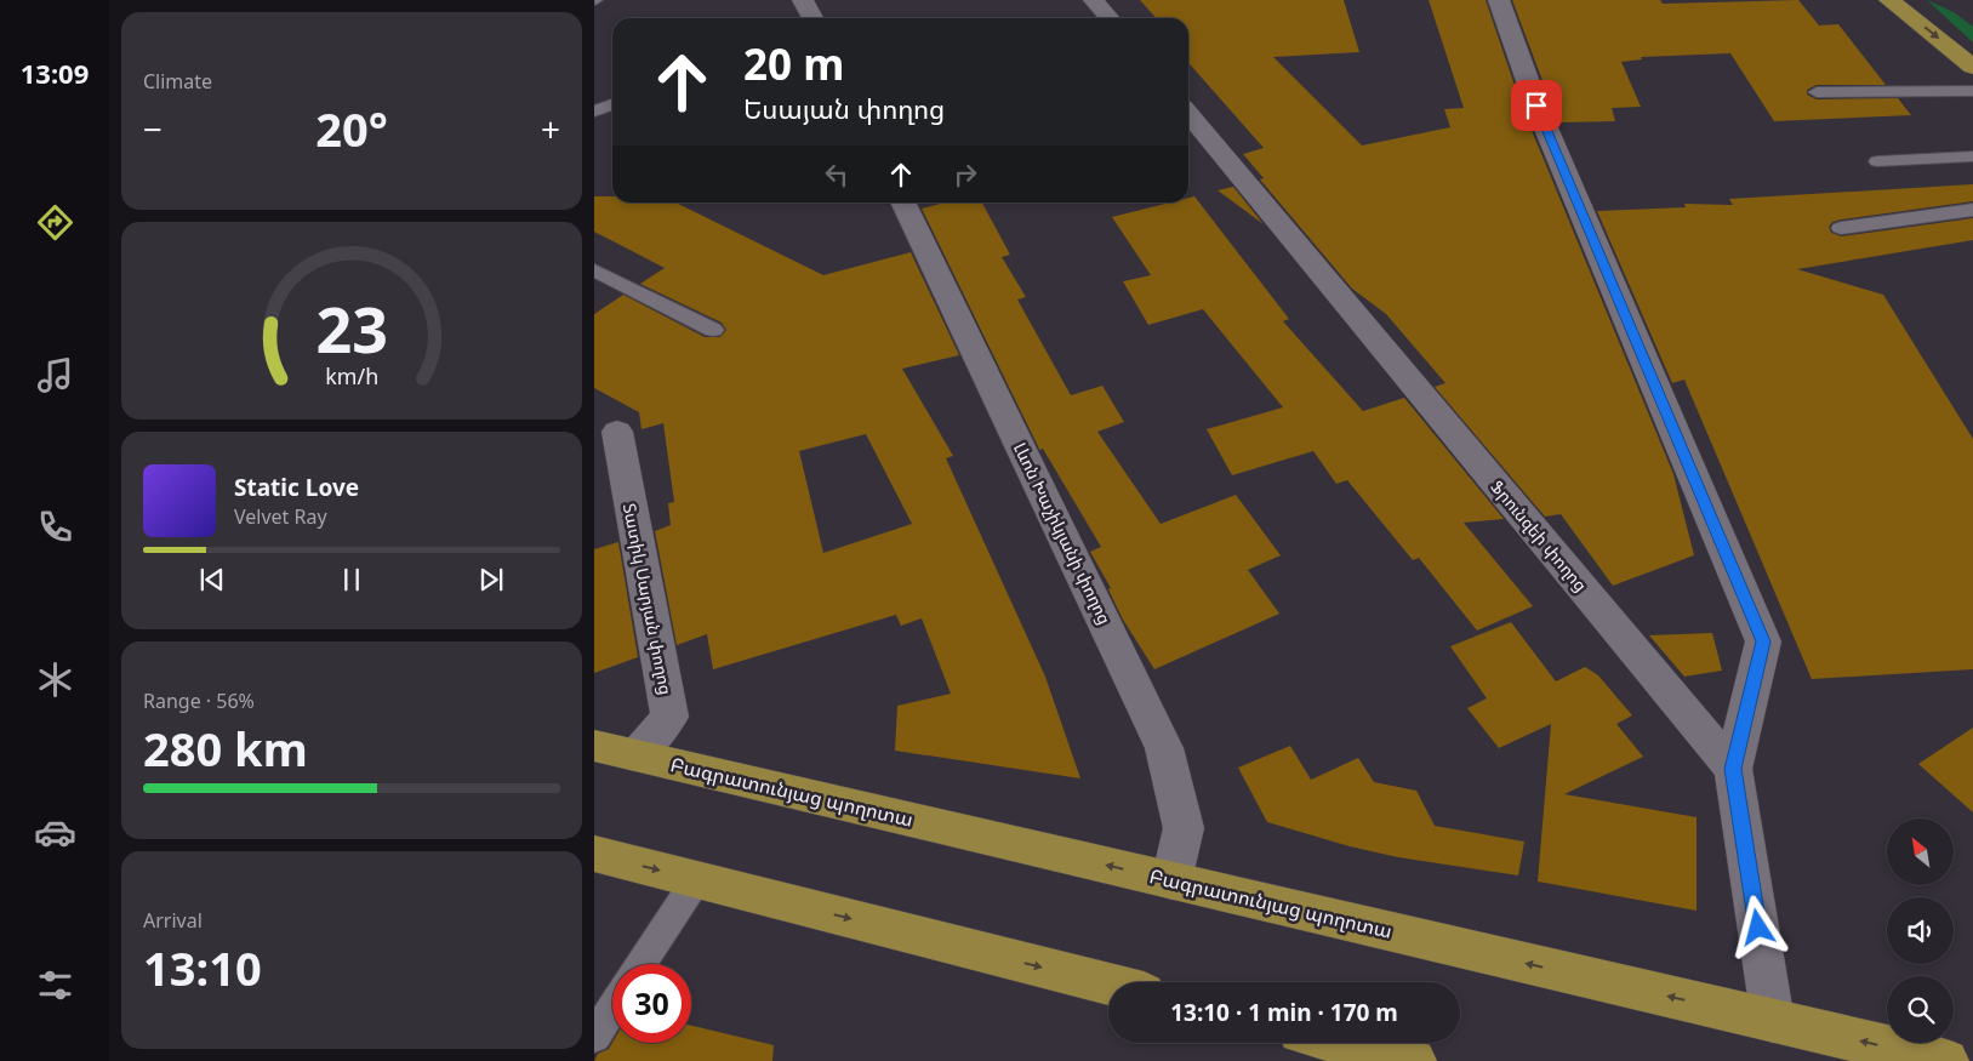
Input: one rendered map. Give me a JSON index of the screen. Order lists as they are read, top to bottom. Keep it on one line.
{"streets":{"main road":["Բագրատունյաց պողոտա"],"street":["Լևոն Խաչիկյանի փողոց","Ֆրունզեի փողոց","Տատիկ Սարյան փողոց"]},"crossings":[["Լևոն Խաչիկյանի փողոց","Բագրատունյաց պողոտա"],["Տատիկ Սարյան փողոց","Բագրատունյաց պողոտա"]],"north":"top left","page":{"tabs":"13:09","tile":["Climate",["Range · 56%","280 km"],["Arrival","13:10"]],"turn":["20 m","Եսայան փողոց"],"heat":["−","20°","+"],"song":["Static Love","Velvet Ray"],"limit":"30","trip":"13:10 · 1 min · 170 m","gauge":["23","km/h"]}}
